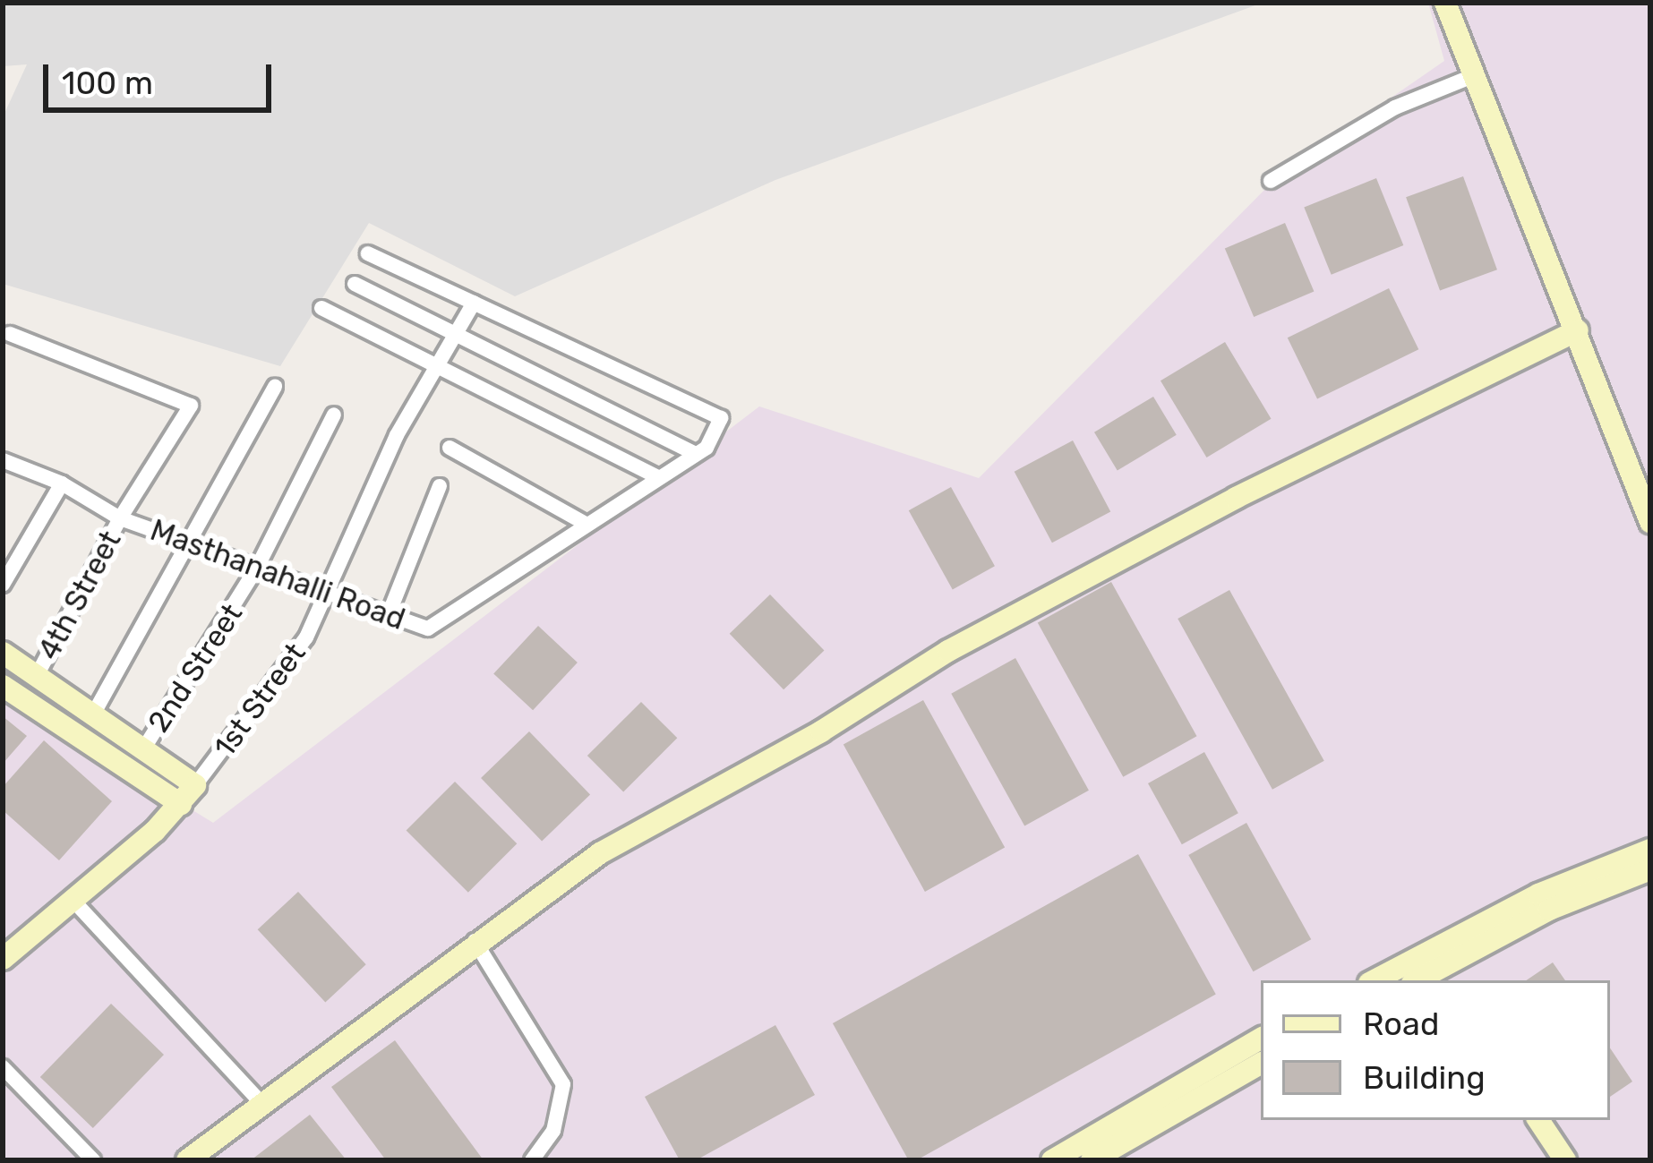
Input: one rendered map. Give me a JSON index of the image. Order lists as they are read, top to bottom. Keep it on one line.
{"streets":{"street":["Masthanahalli Road","4th Street","2nd Street","1st Street"]},"crossings":[["Masthanahalli Road","4th Street"],["Masthanahalli Road","2nd Street"],["Masthanahalli Road","1st Street"]],"legend":["Road","Building"],"scale_bar":"100 m"}
